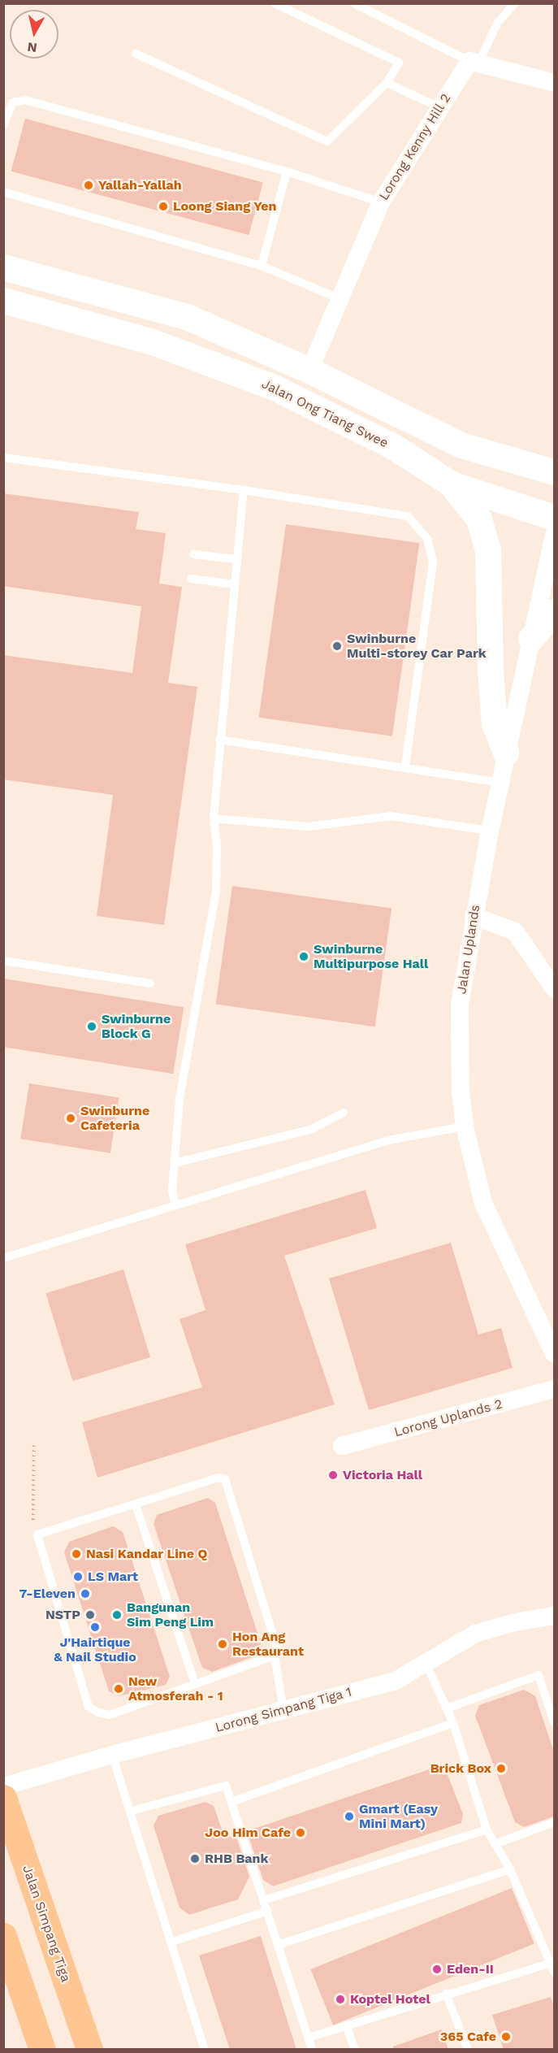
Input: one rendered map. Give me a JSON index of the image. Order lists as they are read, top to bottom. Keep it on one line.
{"streets":{"main road":["Jalan Ong Tiang Swee","Jalan Simpang Tiga"],"street":["Lorong Kenny Hill 2","Jalan Uplands","Lorong Uplands 2","Lorong Simpang Tiga 1"]},"places":["Yallah-Yallah","Loong Siang Yen","Swinburne Multi-storey Car Park","Swinburne Multipurpose Hall","Swinburne Block G","Swinburne Cafeteria","Victoria Hall","Nasi Kandar Line Q","LS Mart","7-Eleven","NSTP","Bangunan Sim Peng Lim","J'Hairtique & Nail Studio","Hon Ang Restaurant","New Atmosferah - 1","Brick Box","Gmart (Easy Mini Mart)","Joo Him Cafe","RHB Bank","Eden-II","Koptel Hotel","365 Cafe"],"north":"bottom"}
